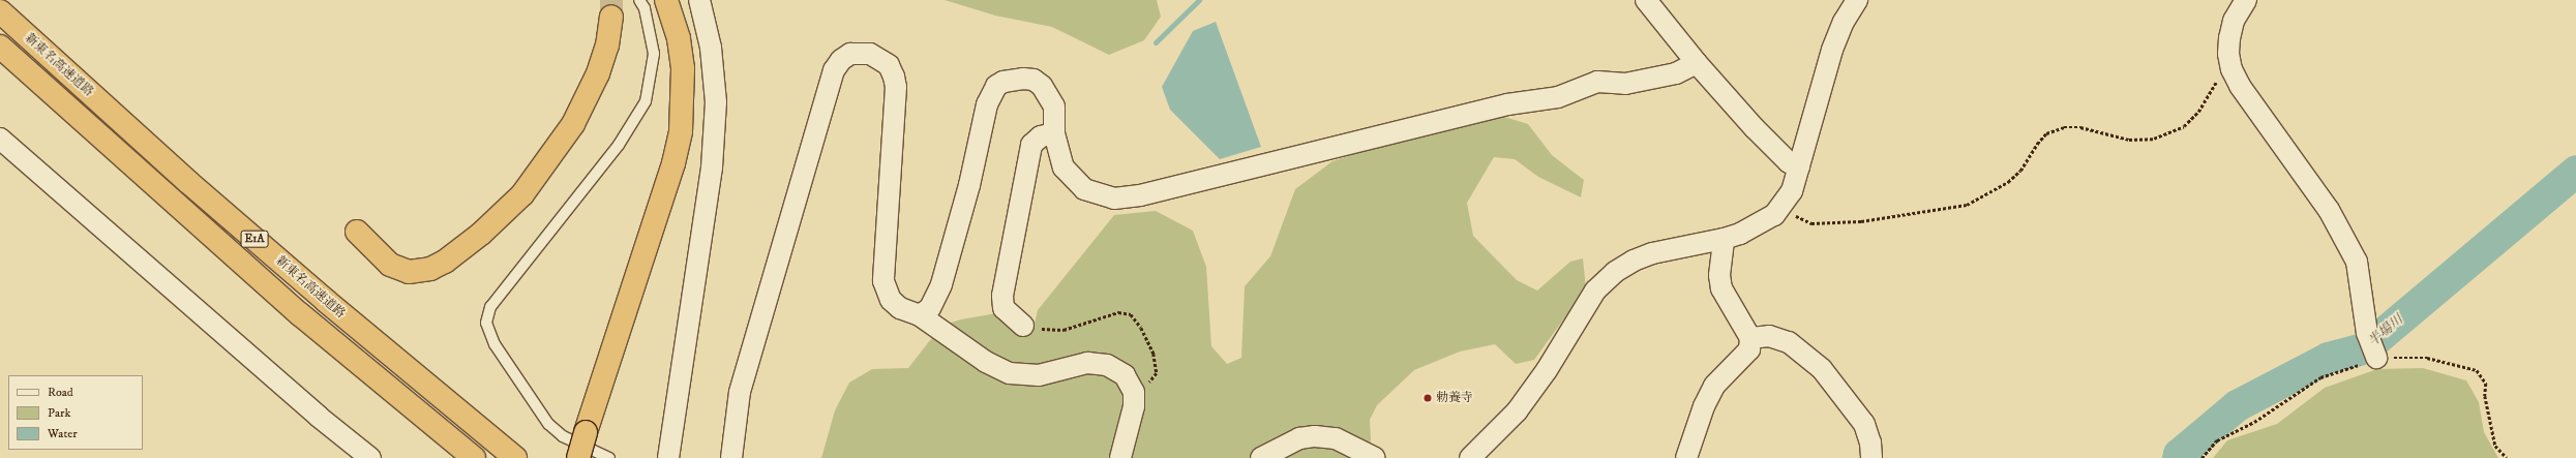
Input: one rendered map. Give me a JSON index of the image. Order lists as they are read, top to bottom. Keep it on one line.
{"streets":{"highway":["新東名高速道路","E1A"]},"water":["半場川"],"places":["勅養寺"],"legend":["Road","Park","Water"]}
